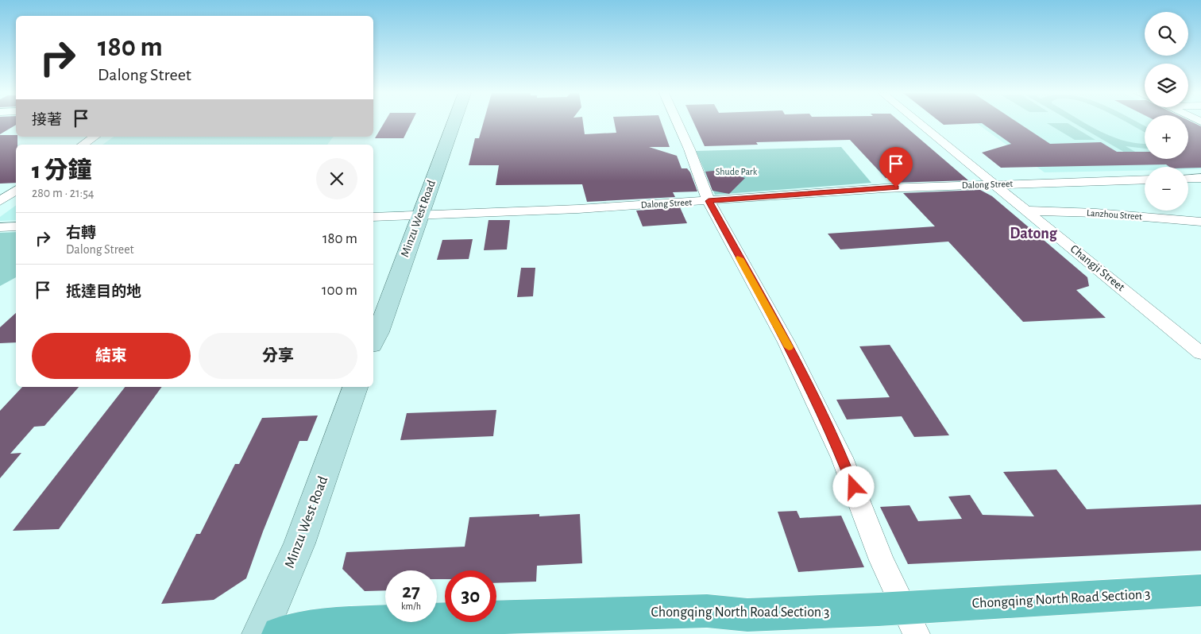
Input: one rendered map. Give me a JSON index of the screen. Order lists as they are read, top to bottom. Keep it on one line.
{"streets":{"main road":["Chongqing North Road Section 3"],"street":["Dalong Street","Lanzhou Street","Minzu West Road","Changji Street"]},"crossings":[["Dalong Street","Minzu West Road"],["Dalong Street","Changji Street"],["Lanzhou Street","Changji Street"]],"districts":["Datong"],"parks":["Shude Park"],"page":{"map_buttons":["+","−"],"turn":["180 m","Dalong Street"],"then":"接著","heading":["1 分鐘","280 m · 21:54"],"list":[{"name":"右轉","note":"Dalong Street","value":"180 m"},{"name":"抵達目的地","value":"100 m"}],"buttons":["結束","分享"],"speed":"27 km/h","limit":"30"}}
